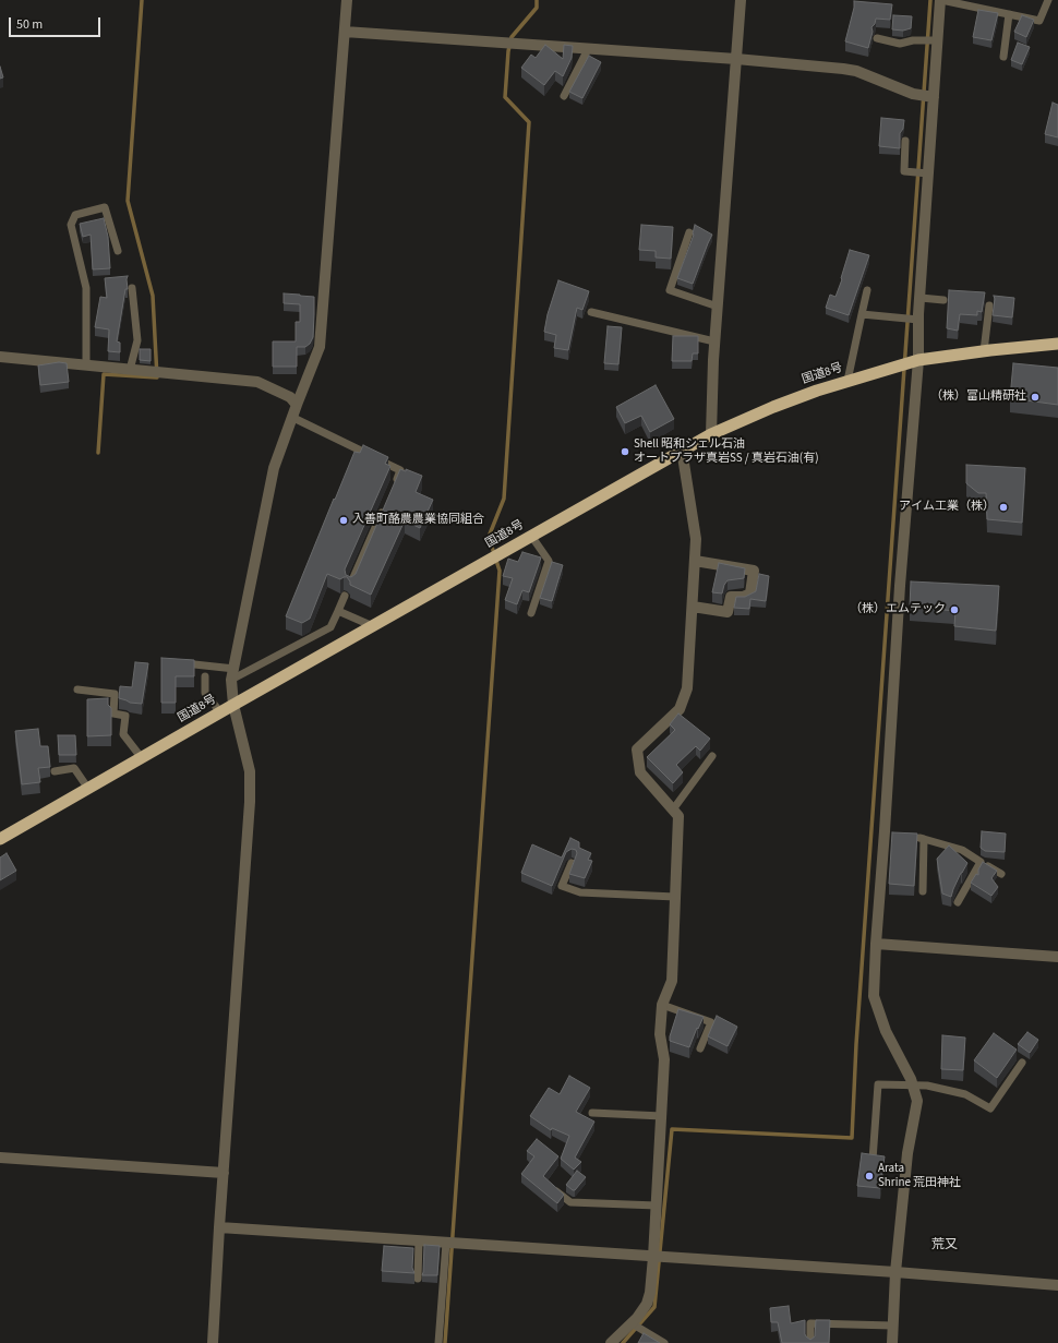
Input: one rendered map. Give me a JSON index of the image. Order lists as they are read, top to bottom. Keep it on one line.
{"streets":{"highway":["国道8号"]},"districts":["荒又"],"places":["（株）富山精研社","Shell 昭和シェル石油 オートプラザ真岩SS / 真岩石油(有)","アイム工業（株）","入善町酪農農業協同組合","（株）エムテック","Arata Shrine 荒田神社"],"scale_bar":"50 m"}
